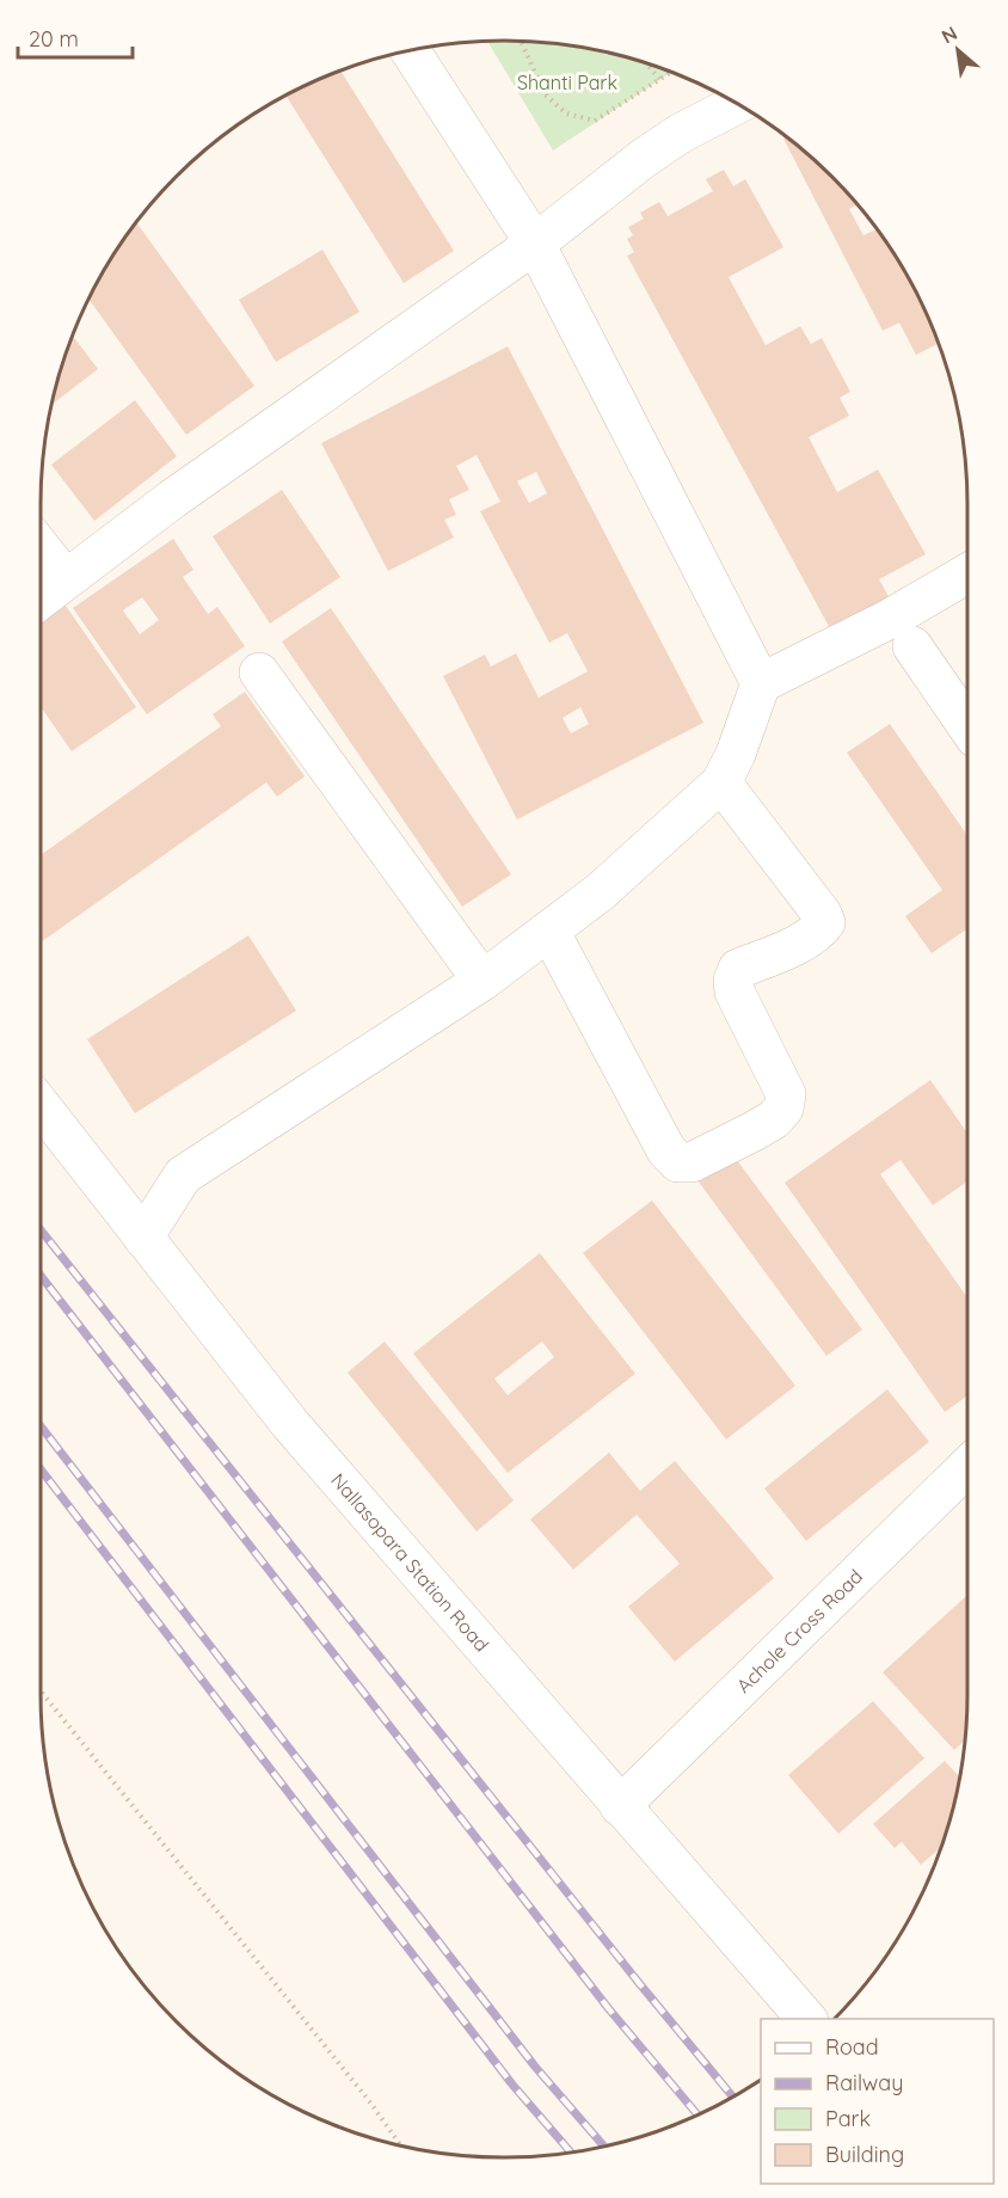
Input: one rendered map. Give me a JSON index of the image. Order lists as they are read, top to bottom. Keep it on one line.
{"streets":{"street":["Nallasopara Station Road","Achole Cross Road"]},"crossings":[["Nallasopara Station Road","Achole Cross Road"]],"parks":["Shanti Park"],"legend":["Road","Railway","Park","Building"],"scale_bar":"20 m","north":"top left"}
